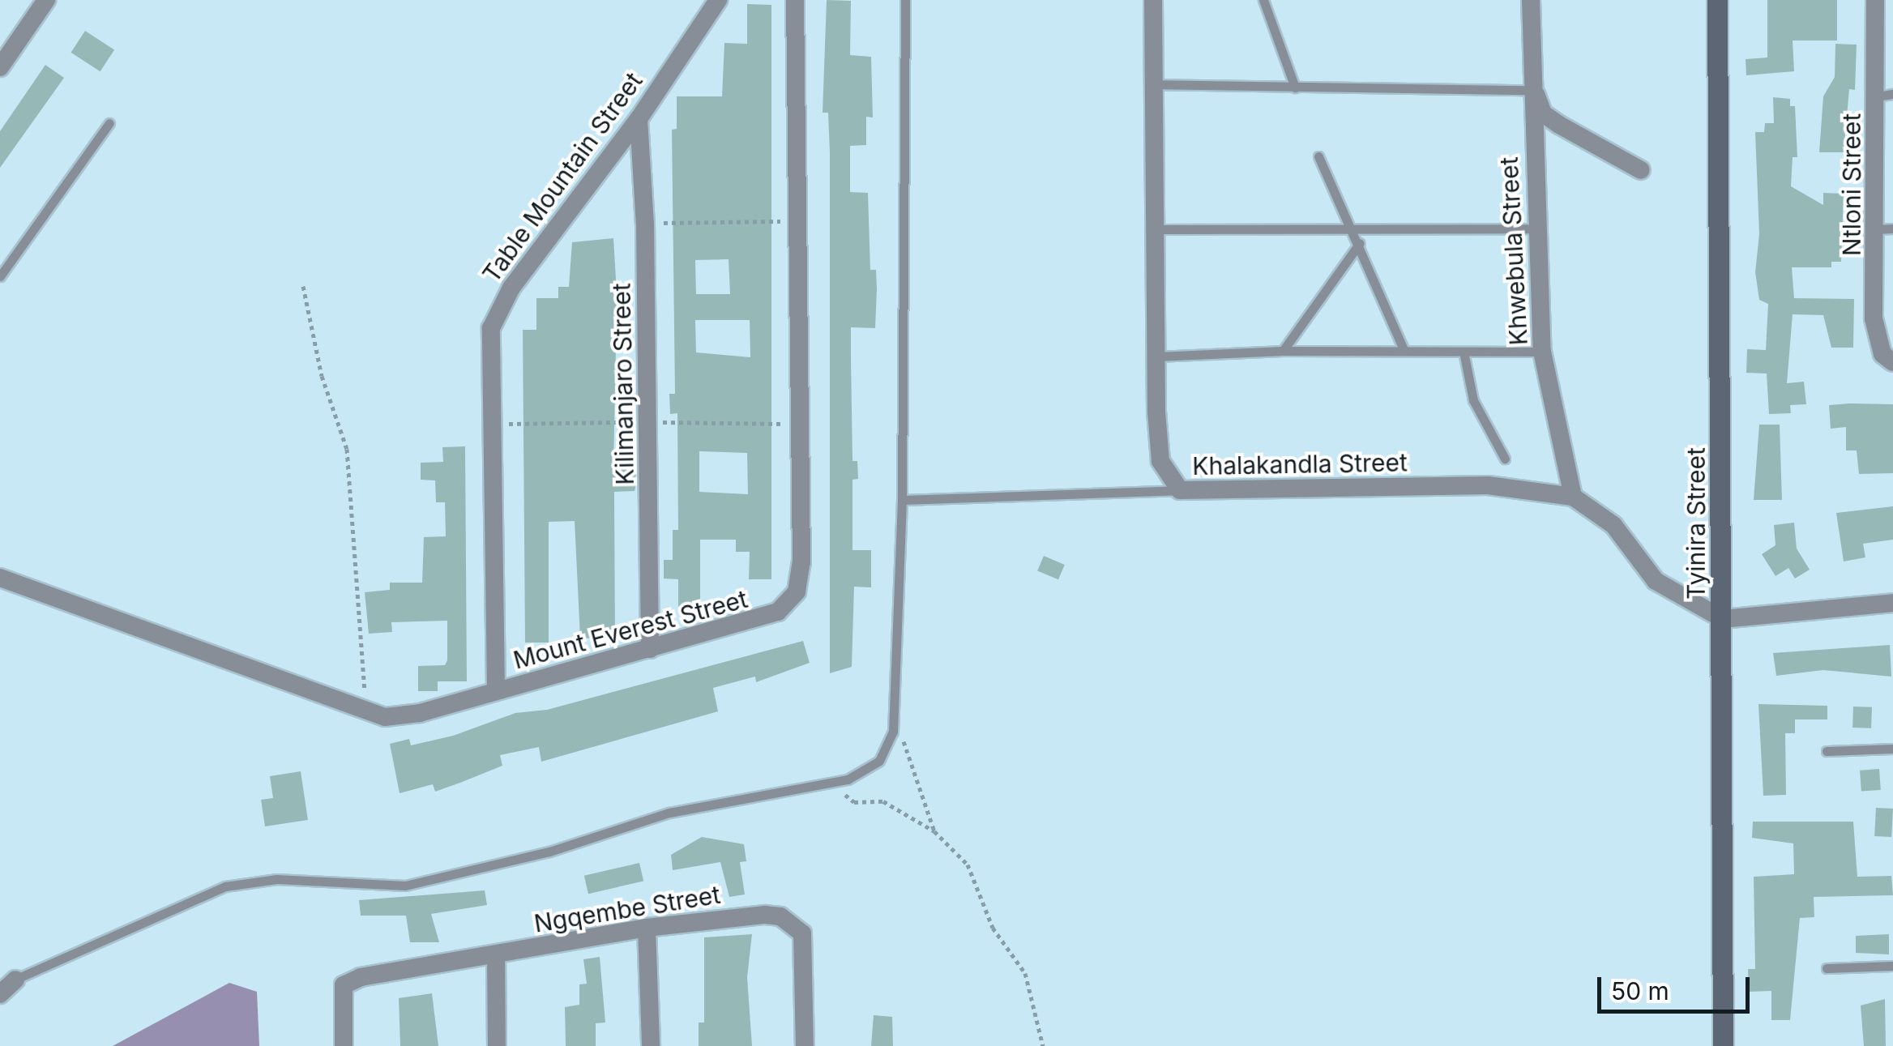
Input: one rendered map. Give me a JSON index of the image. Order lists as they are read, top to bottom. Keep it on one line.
{"streets":{"street":["Table Mountain Street","Ntloni Street","Khwebula Street","Kilimanjaro Street","Khalakandla Street","Tyinira Street","Mount Everest Street","Ngqembe Street"]},"crossings":[["Table Mountain Street","Kilimanjaro Street"],["Table Mountain Street","Mount Everest Street"],["Khwebula Street","Khalakandla Street"],["Kilimanjaro Street","Mount Everest Street"],["Khalakandla Street","Tyinira Street"]],"scale_bar":"50 m"}
